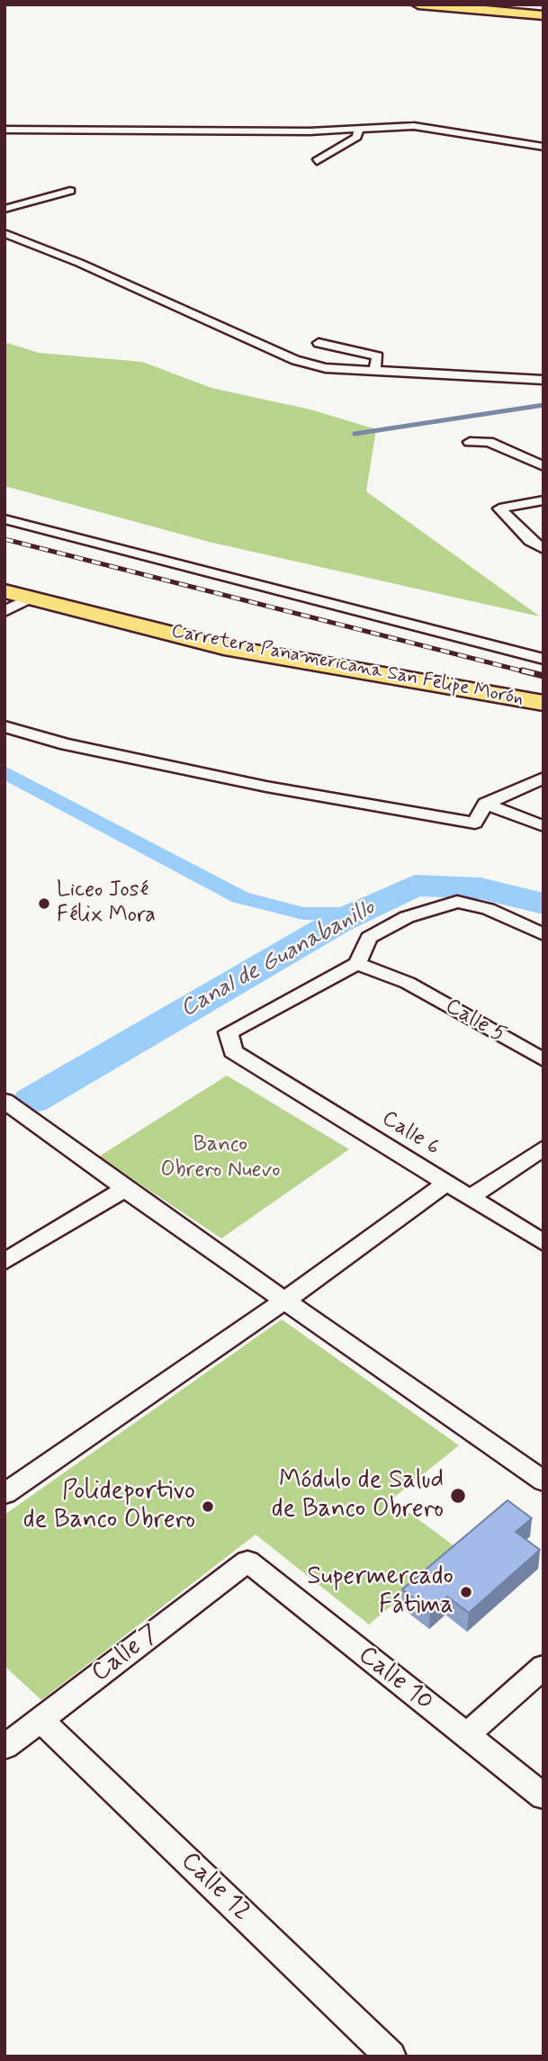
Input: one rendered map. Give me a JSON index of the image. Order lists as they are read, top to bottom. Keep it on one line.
{"streets":{"main road":["Carretera Panamericana San Felipe Morón"],"street":["Calle 5","Calle 6","Calle 7","Calle 10","Calle 12"]},"crossings":[["Calle 5","Calle 6"],["Calle 7","Calle 10"],["Calle 7","Calle 12"]],"water":["Canal de Guanabanillo"],"parks":["Banco Obrero Nuevo"],"places":["Liceo José Félix Mora","Módulo de Salud de Banco Obrero","Polideportivo de Banco Obrero","Supermercado Fátima"]}
